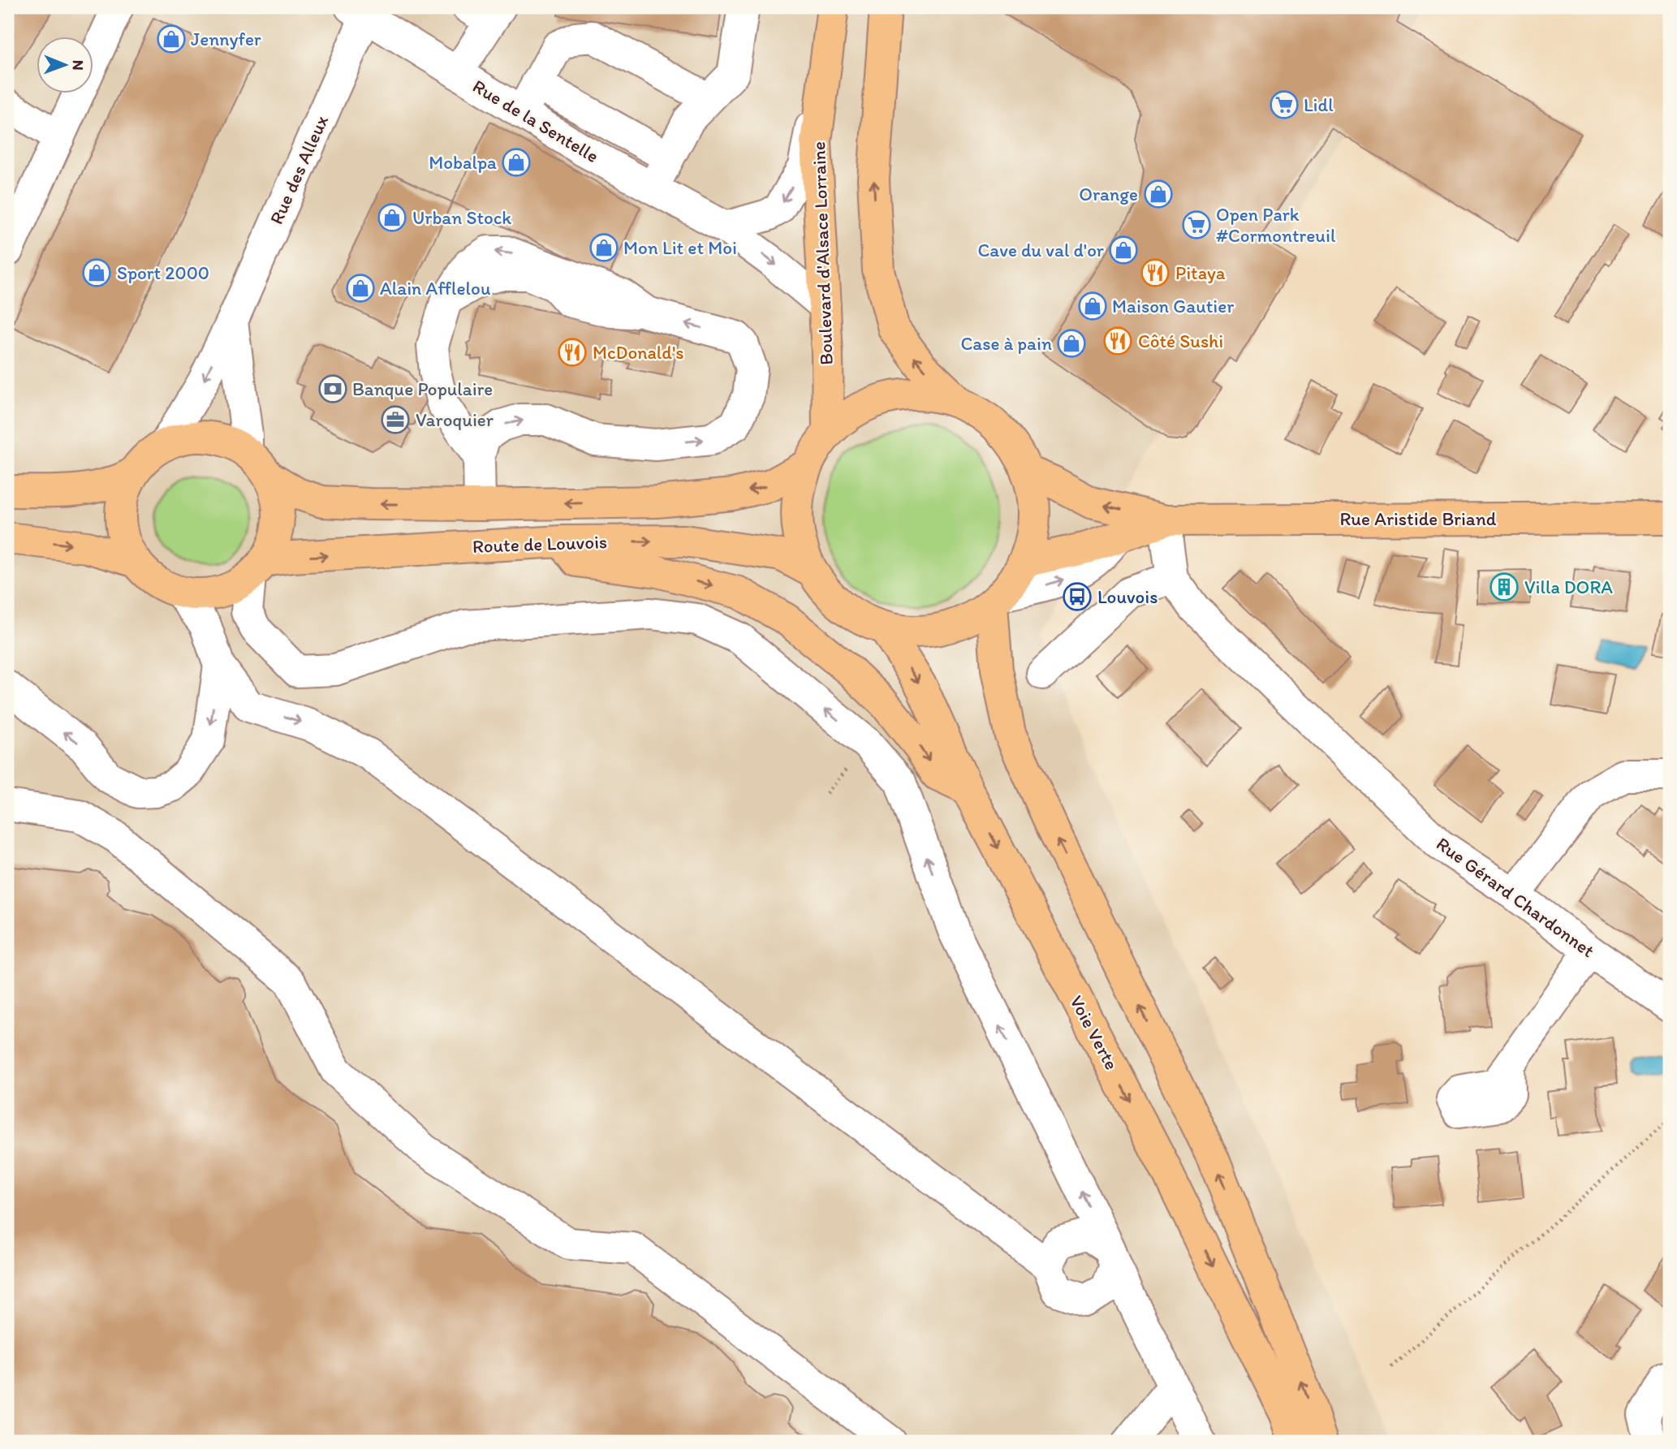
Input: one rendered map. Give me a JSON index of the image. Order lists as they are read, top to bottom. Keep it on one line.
{"streets":{"main road":["Boulevard d'Alsace Lorraine","Rue Aristide Briand","Route de Louvois","Voie Verte"],"street":["Rue de la Sentelle","Rue des Alleux","Rue Gérard Chardonnet"]},"crossings":[["Rue de la Sentelle","Rue des Alleux"],["Rue de la Sentelle","Boulevard d'Alsace Lorraine"],["Rue des Alleux","Route de Louvois"],["Rue Aristide Briand","Rue Gérard Chardonnet"]],"places":{"shop":["Jennyfer","Mobalpa","Orange","Urban Stock","Mon Lit et Moi","Cave du val d'or","Sport 2000","Alain Afflelou","Maison Gautier","Case à pain"],"supermarket":["Lidl","Open Park #Cormontreuil"],"restaurant":["Pitaya","Côté Sushi","McDonald's"],"bank":["Banque Populaire"],"office":["Varoquier"],"building":["Villa DORA"],"bus stop":["Louvois"]},"north":"right"}
